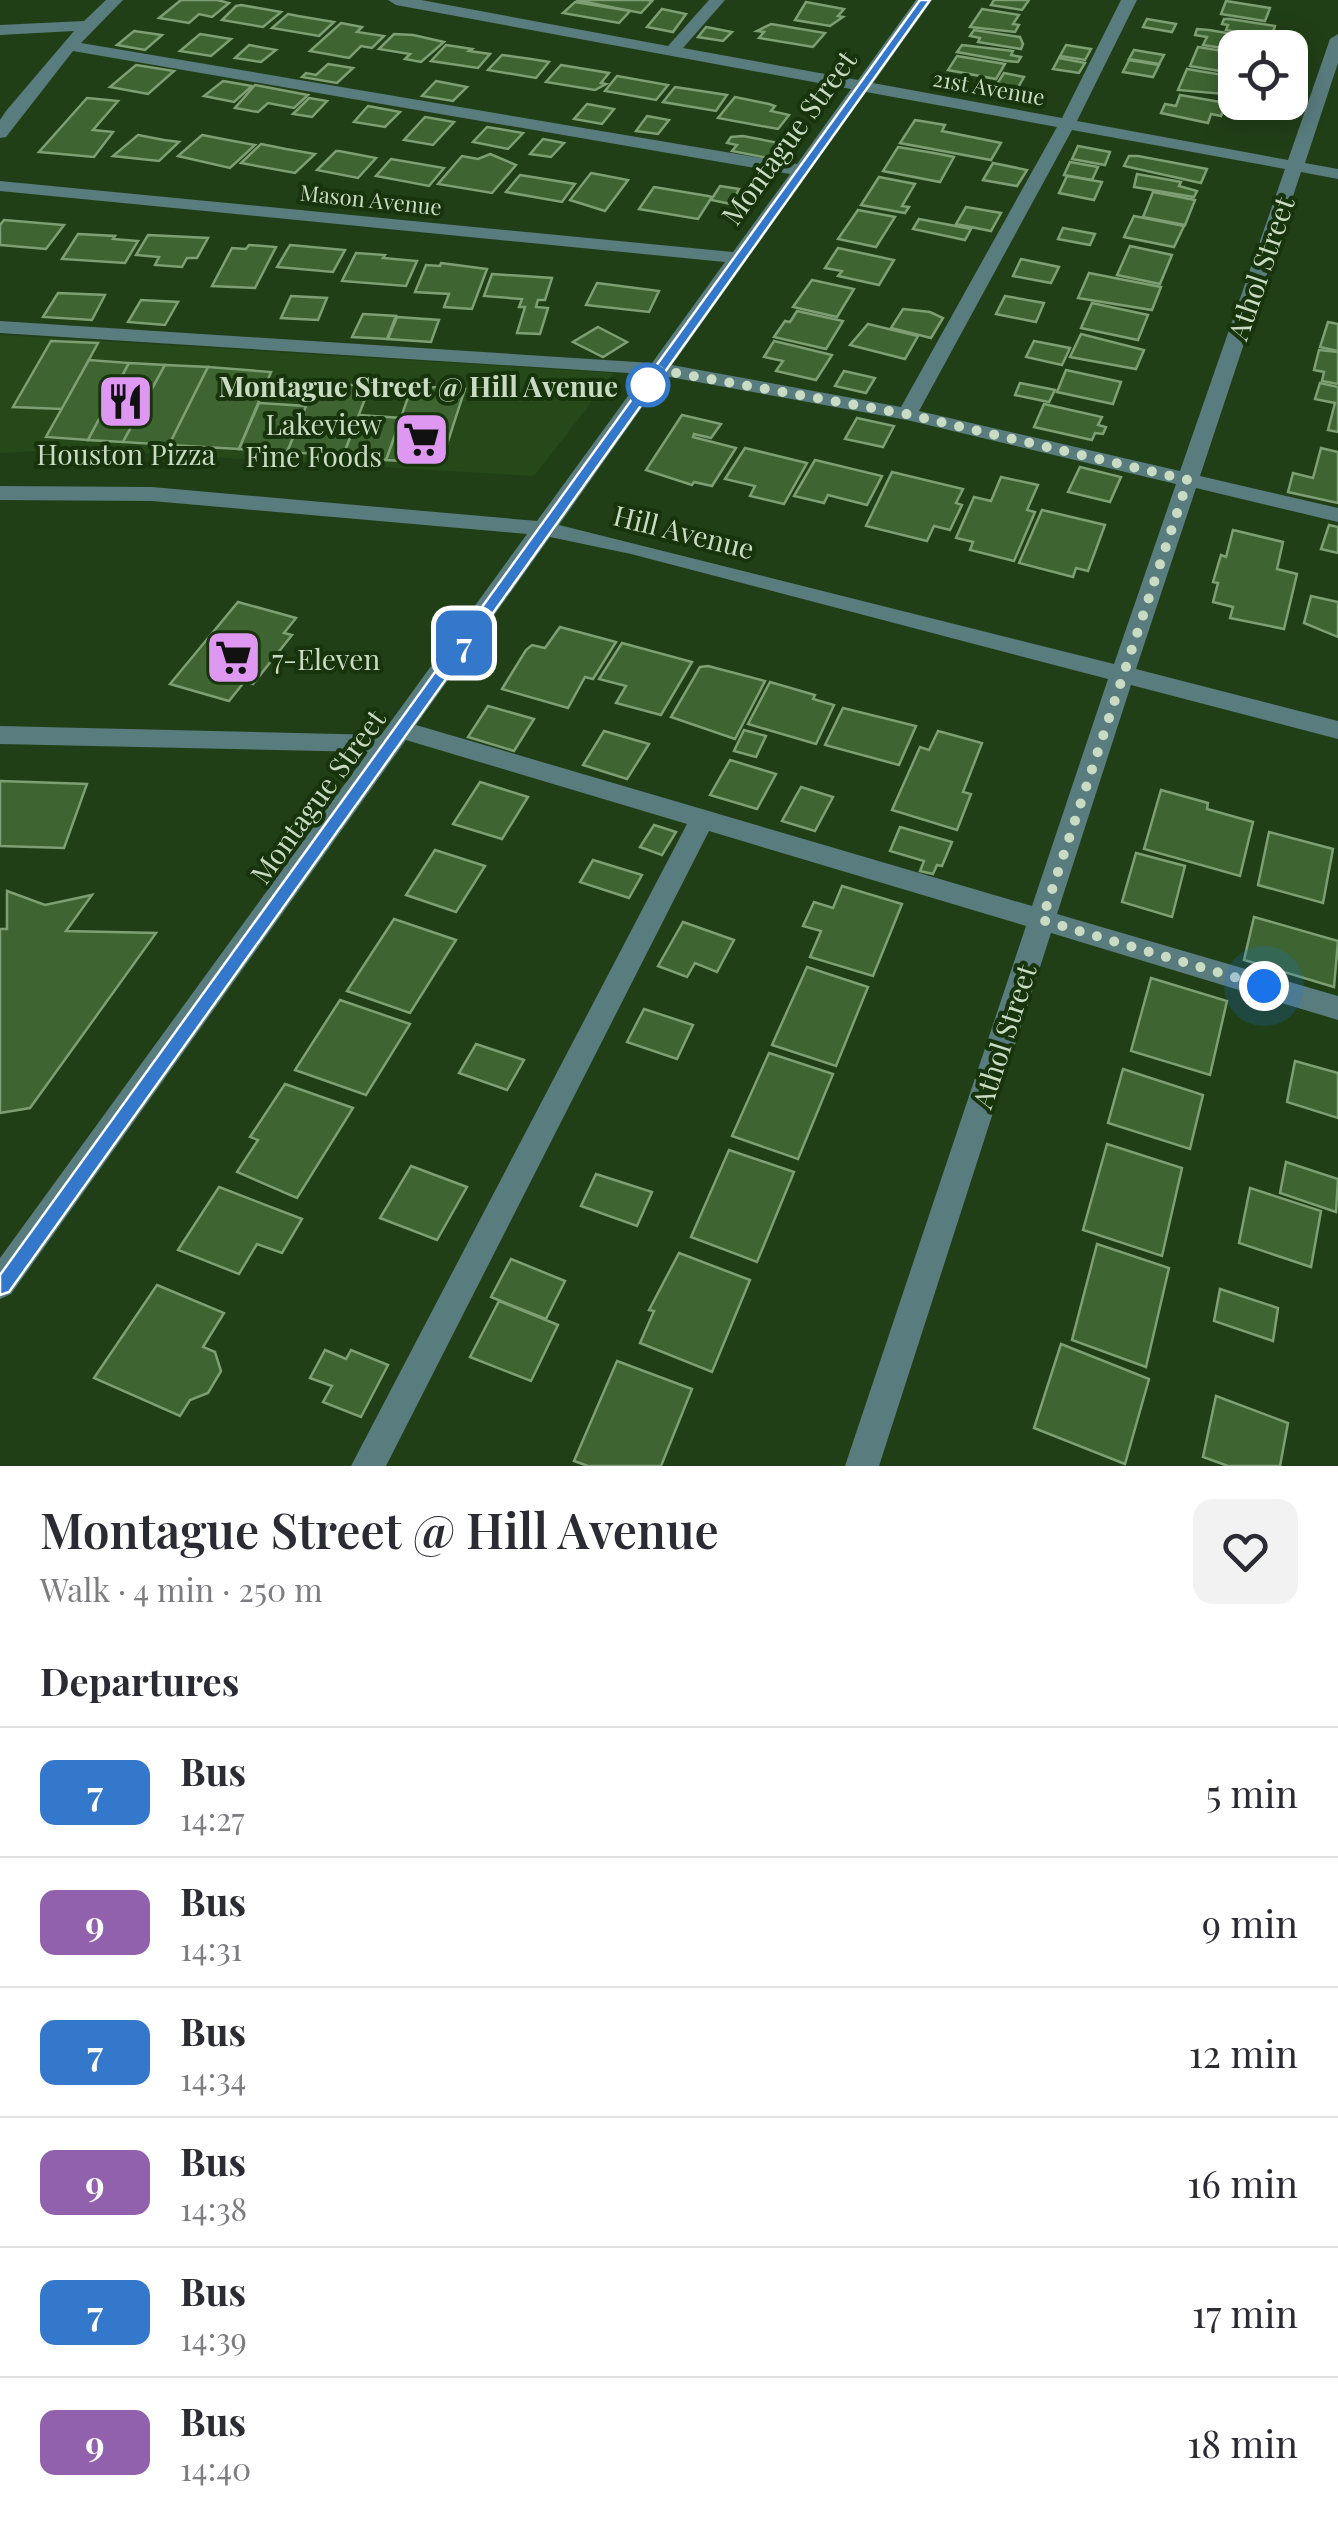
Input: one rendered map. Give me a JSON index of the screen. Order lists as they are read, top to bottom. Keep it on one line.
{"streets":{"street":["21st Avenue","Montague Street","Mason Avenue","Athol Street","Hill Avenue"]},"crossings":[["21st Avenue","Montague Street"],["21st Avenue","Athol Street"],["Montague Street","Mason Avenue"],["Montague Street","Hill Avenue"],["Athol Street","Hill Avenue"]],"places":{"other":["Montague Street @ Hill Avenue"],"restaurant":["Houston Pizza"],"supermarket":["Lakeview Fine Foods","7-Eleven"]},"lines":["bus line 7"],"page":{"on_map":"7","heading":[["Montague Street @ Hill Avenue","Walk · 4 min · 250 m"],"Departures"],"list":[{"mark":"7","name":"Bus","note":"14:27","value":"5 min"},{"mark":"9","name":"Bus","note":"14:31","value":"9 min"},{"mark":"7","name":"Bus","note":"14:34","value":"12 min"},{"mark":"9","name":"Bus","note":"14:38","value":"16 min"},{"mark":"7","name":"Bus","note":"14:39","value":"17 min"},{"mark":"9","name":"Bus","note":"14:40","value":"18 min"}]}}
